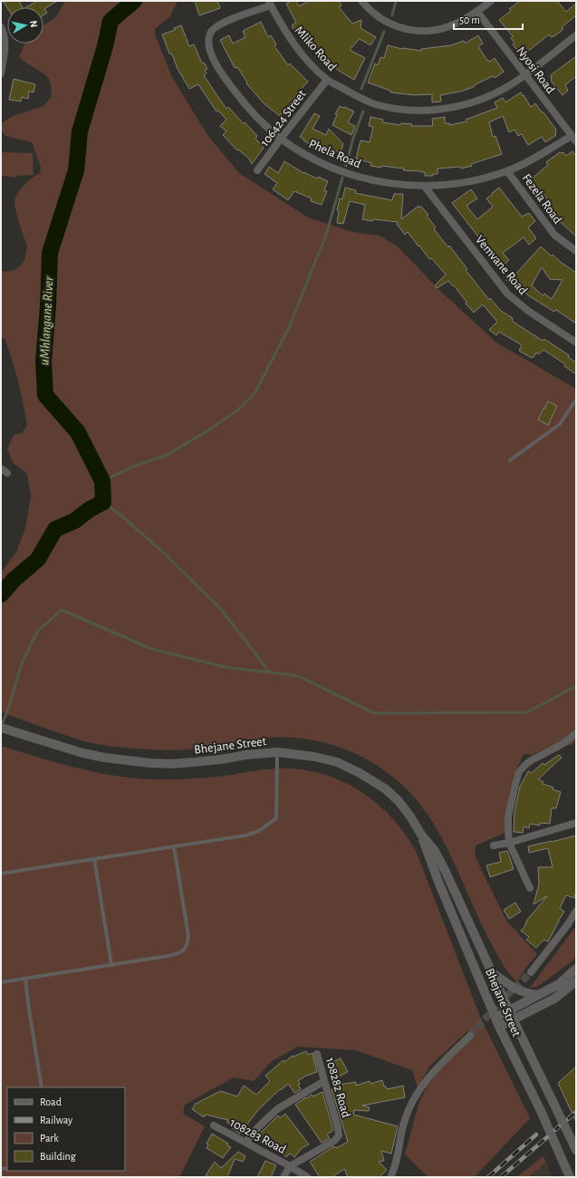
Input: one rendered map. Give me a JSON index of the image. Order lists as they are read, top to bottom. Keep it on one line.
{"streets":{"street":["Mliko Road","Nyosi Road","106424 Street","Phela Road","Fezela Road","Vemvane Road","Bhejane Street","108282 Road","108283 Road"]},"crossings":[["Mliko Road","Nyosi Road"],["Mliko Road","106424 Street"],["Mliko Road","Phela Road"],["Nyosi Road","Phela Road"],["106424 Street","Phela Road"],["Phela Road","Fezela Road"],["Phela Road","Vemvane Road"],["108282 Road","108283 Road"]],"water":["uMhlangane River"],"legend":["Road","Railway","Park","Building"],"scale_bar":"50 m","north":"right"}
